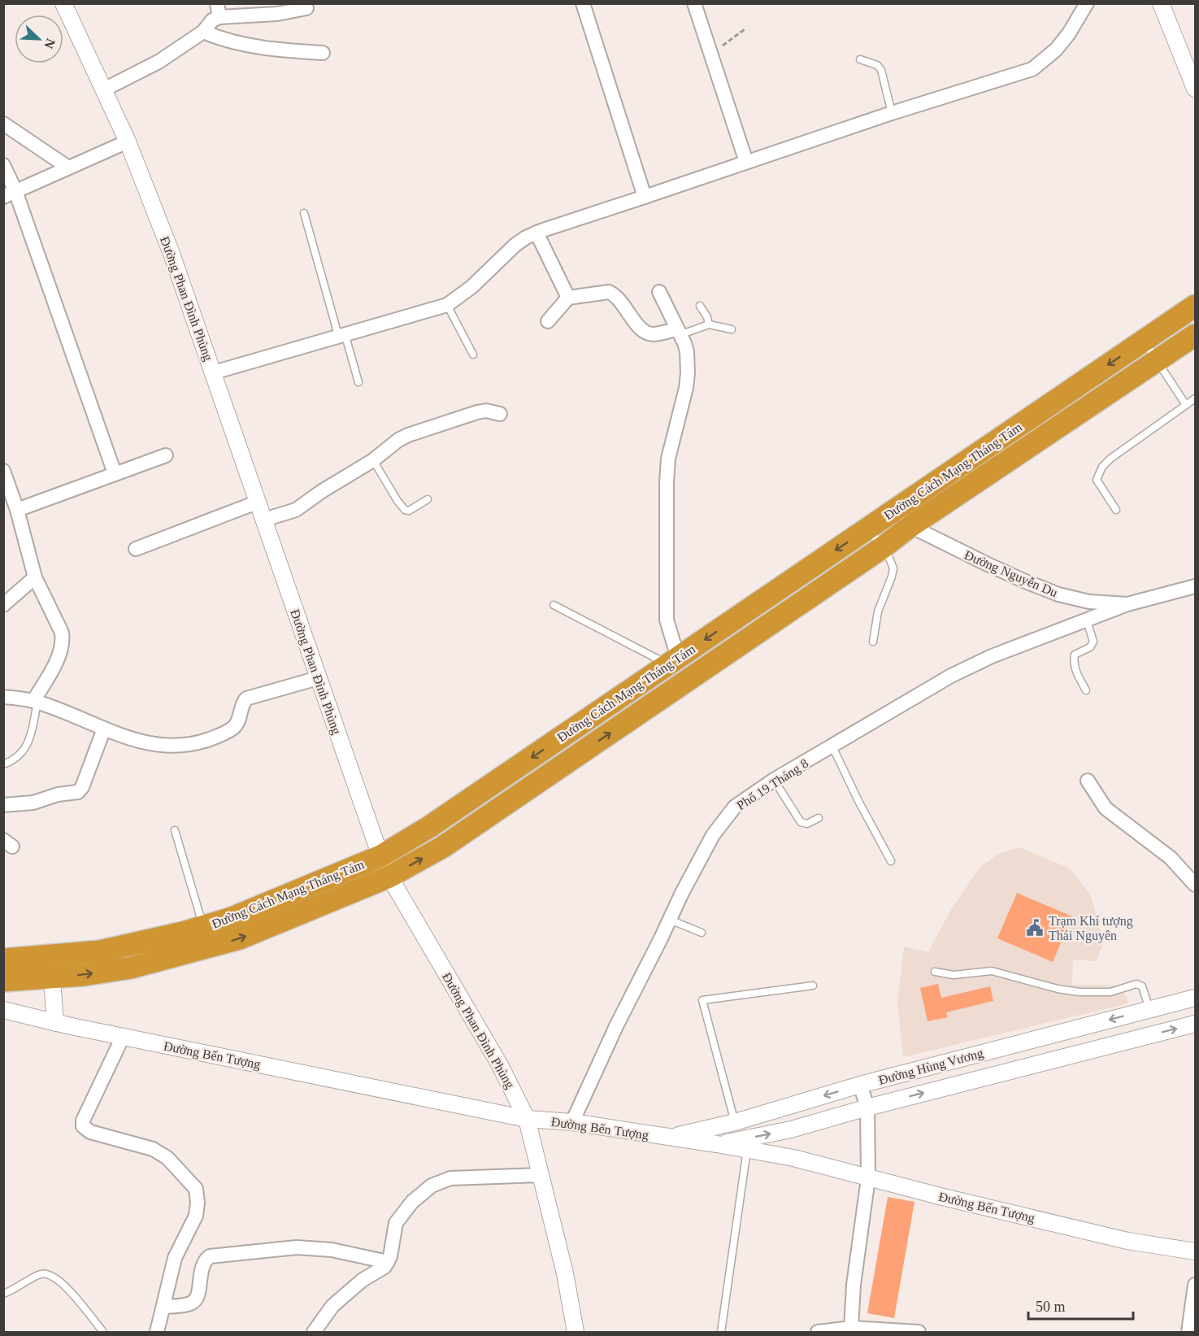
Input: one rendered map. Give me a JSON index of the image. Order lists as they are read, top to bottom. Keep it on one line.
{"streets":{"highway":["Đường Cách Mạng Tháng Tám"],"street":["Đường Phan Đình Phùng","Đường Nguyễn Du","Phố 19 Tháng 8","Đường Bến Tượng","Đường Hùng Vương"]},"crossings":[["Đường Phan Đình Phùng","Đường Cách Mạng Tháng Tám"],["Đường Phan Đình Phùng","Đường Bến Tượng"],["Đường Cách Mạng Tháng Tám","Đường Nguyễn Du"],["Đường Nguyễn Du","Phố 19 Tháng 8"],["Phố 19 Tháng 8","Đường Bến Tượng"],["Đường Bến Tượng","Đường Hùng Vương"]],"places":{"public building":["Trạm Khí tượng Thái Nguyên"]},"scale_bar":"50 m","north":"bottom right"}
